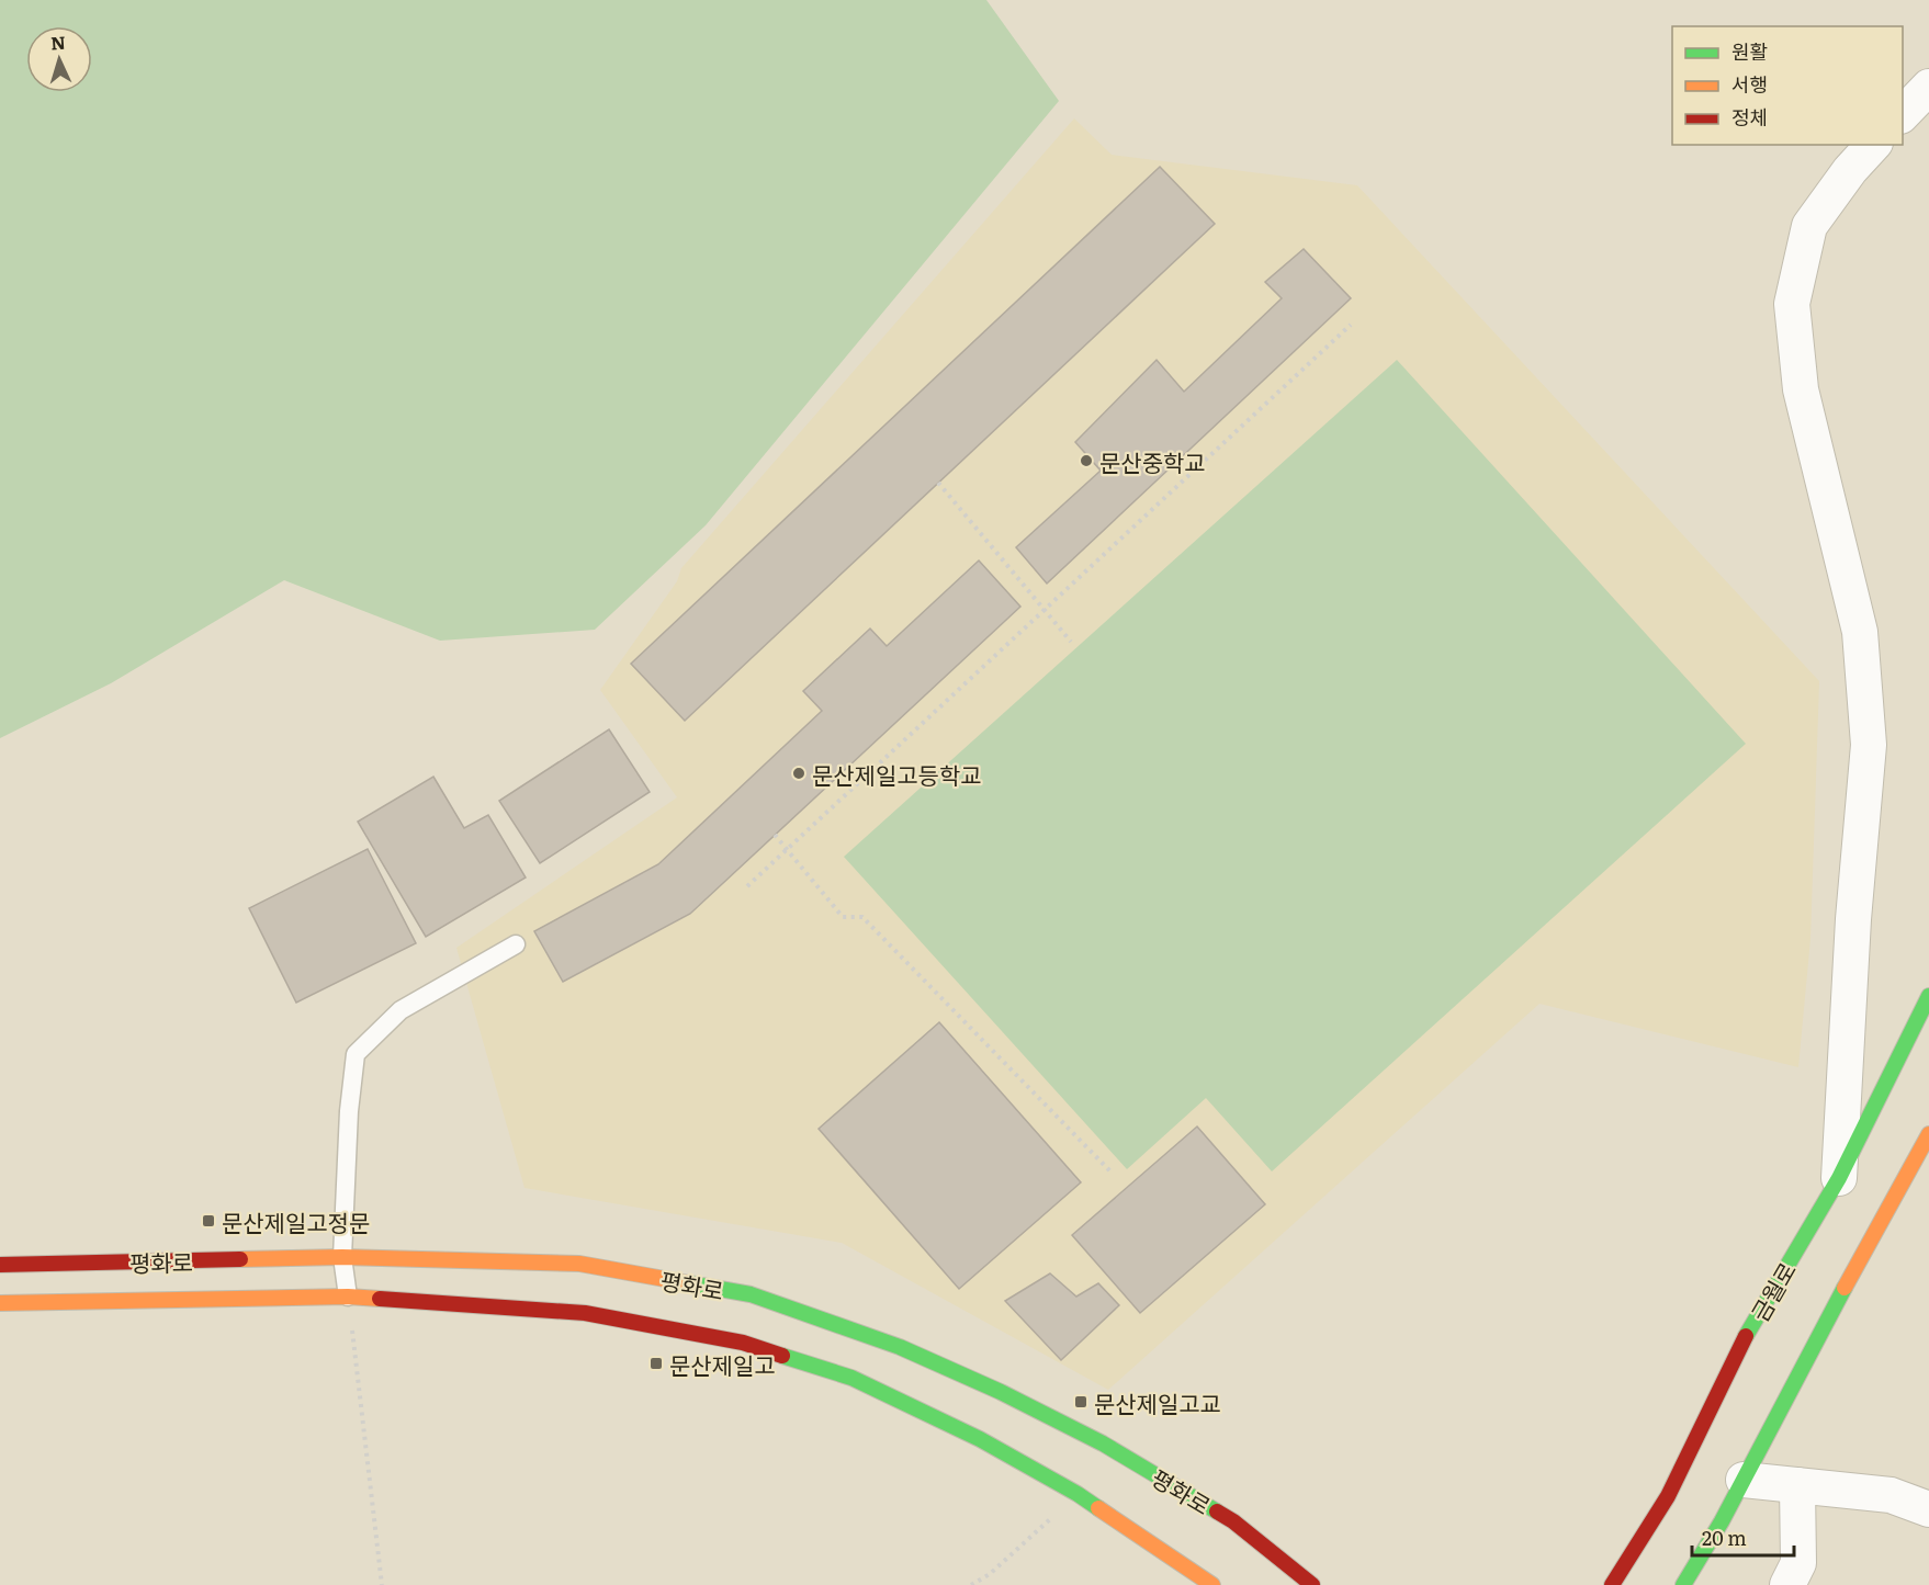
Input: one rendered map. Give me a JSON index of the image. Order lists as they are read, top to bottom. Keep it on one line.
{"streets":{"main road":["평화로","금월로"]},"places":{"other":["문산중학교","문산제일고등학교"],"transit":["문산제일고정문","문산제일고","문산제일고교"]},"legend":["원활","서행","정체"],"scale_bar":"20 m","north":"top"}
